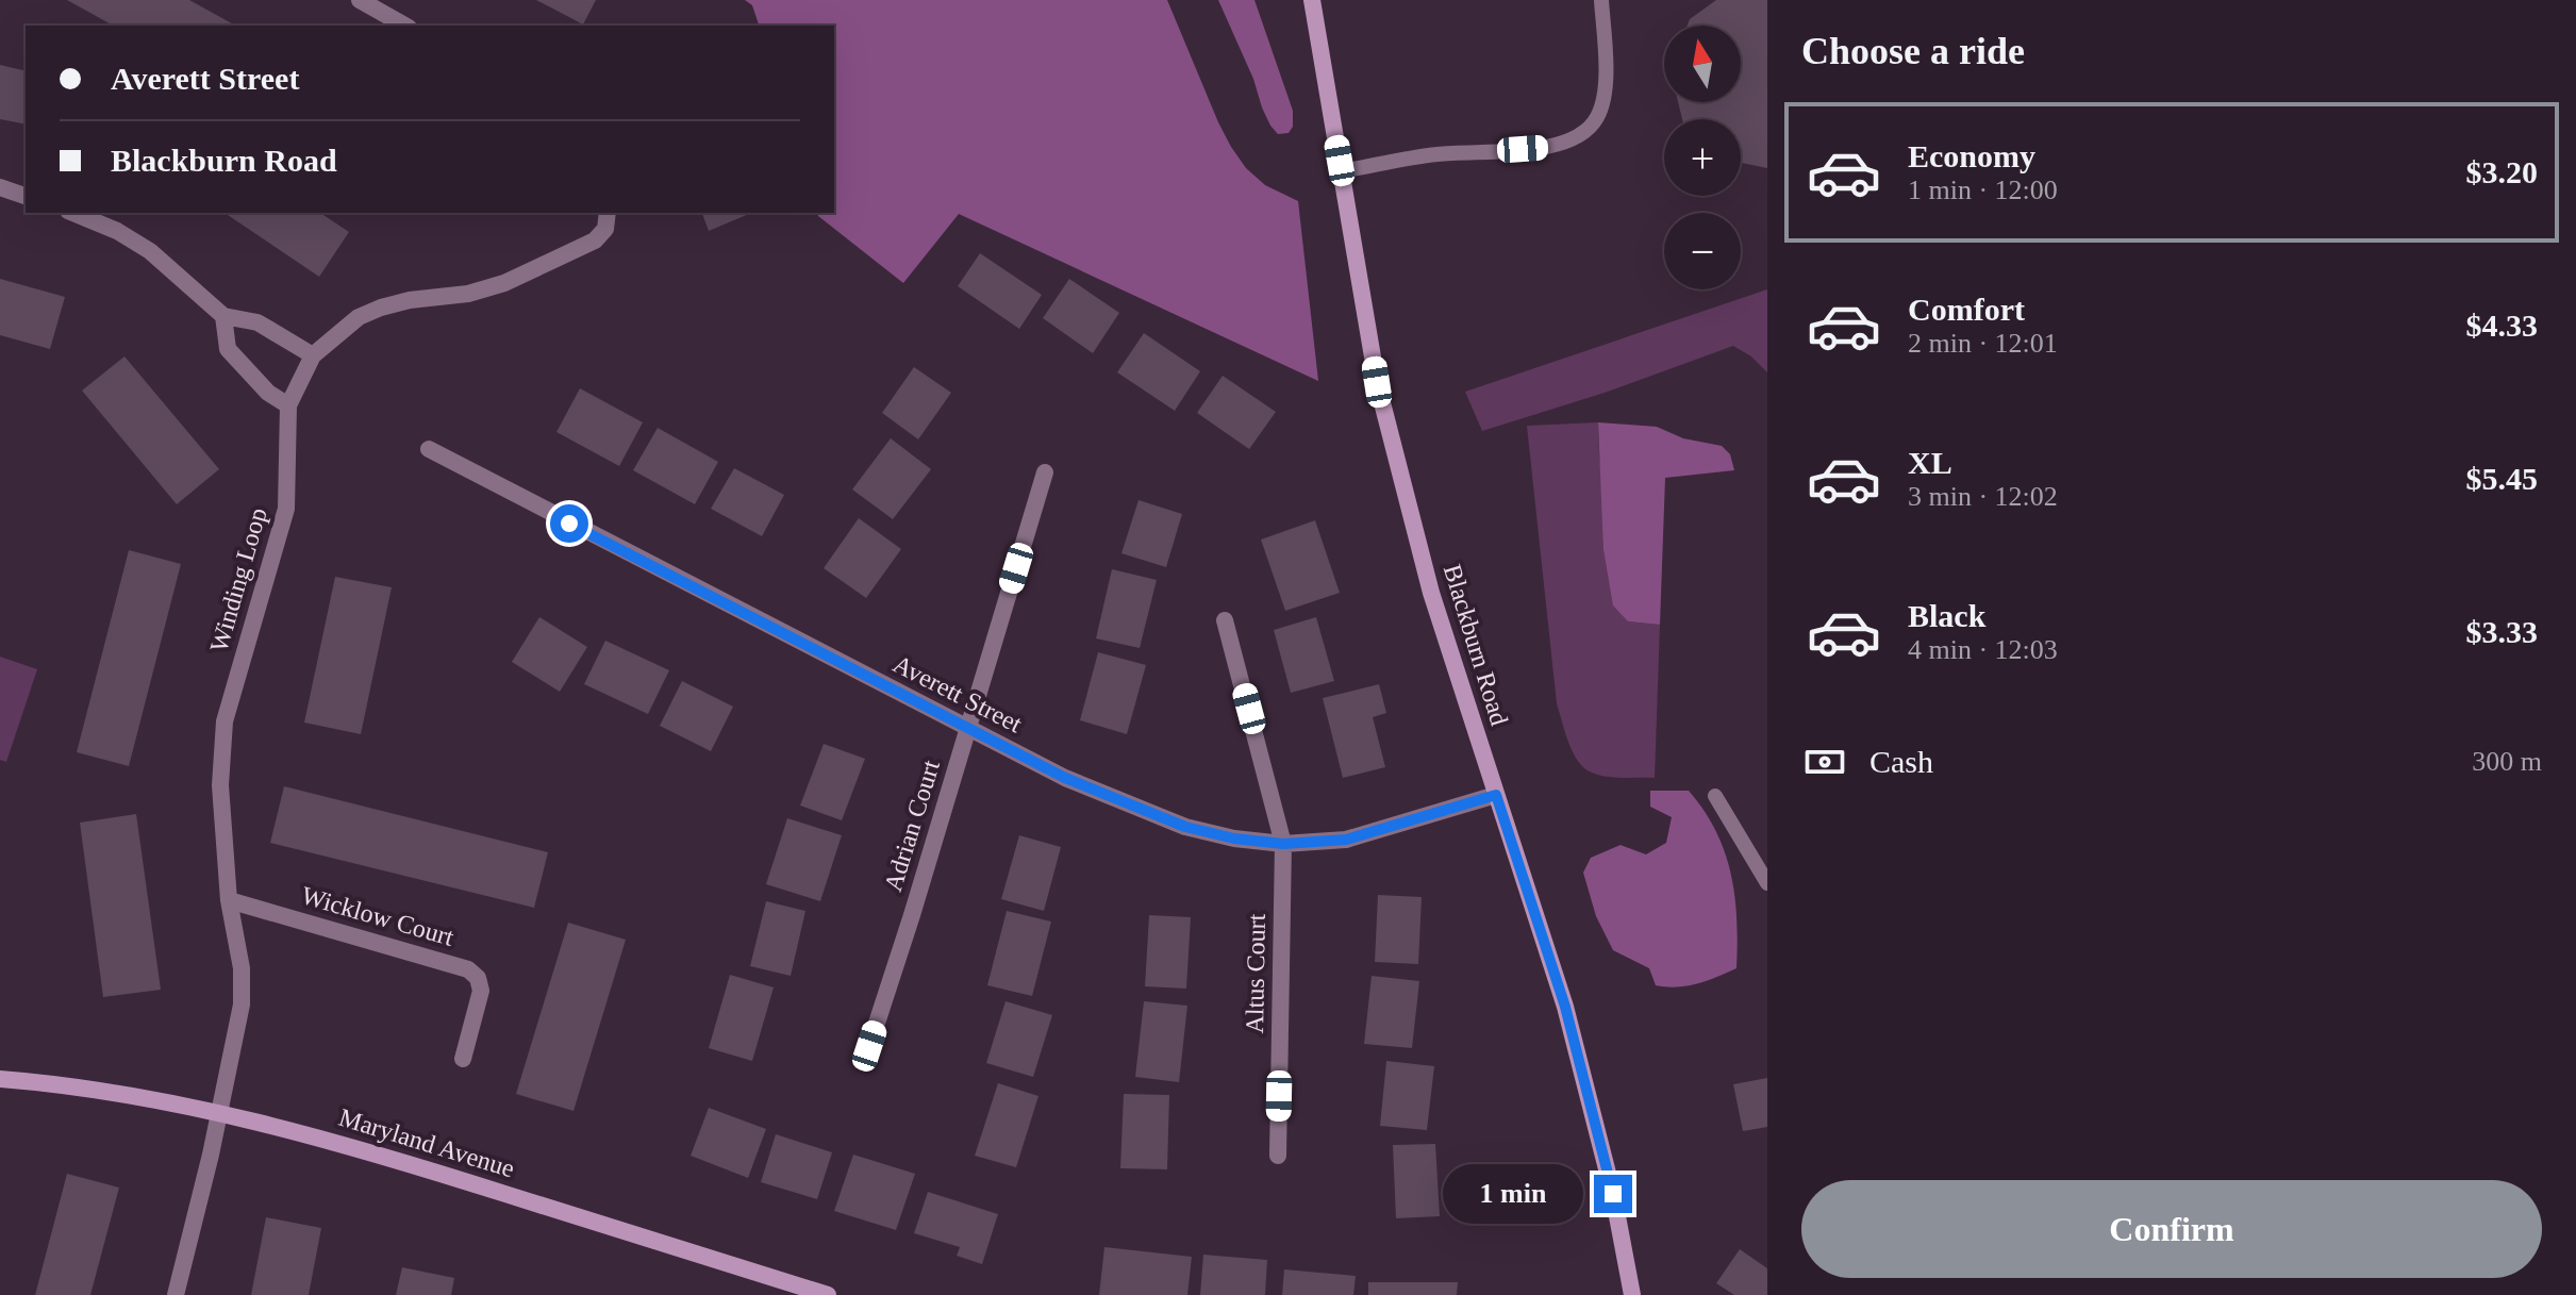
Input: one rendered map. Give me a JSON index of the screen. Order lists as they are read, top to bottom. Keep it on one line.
{"streets":{"street":["Winding Loop","Blackburn Road","Averett Street","Adrian Court","Wicklow Court","Altus Court","Maryland Avenue"]},"crossings":[["Winding Loop","Wicklow Court"],["Winding Loop","Maryland Avenue"],["Blackburn Road","Averett Street"],["Averett Street","Adrian Court"],["Averett Street","Altus Court"]],"north":"top","page":{"heading":"Choose a ride","map_buttons":["+","−"],"banner":["Averett Street","Blackburn Road"],"list":[{"name":"Economy","note":"1 min · 12:00","value":"$3.20"},{"name":"Comfort","note":"2 min · 12:01","value":"$4.33"},{"name":"XL","note":"3 min · 12:02","value":"$5.45"},{"name":"Black","note":"4 min · 12:03","value":"$3.33"}],"pay":["Cash","300 m"],"buttons":"Confirm","bubble":"1 min"}}
